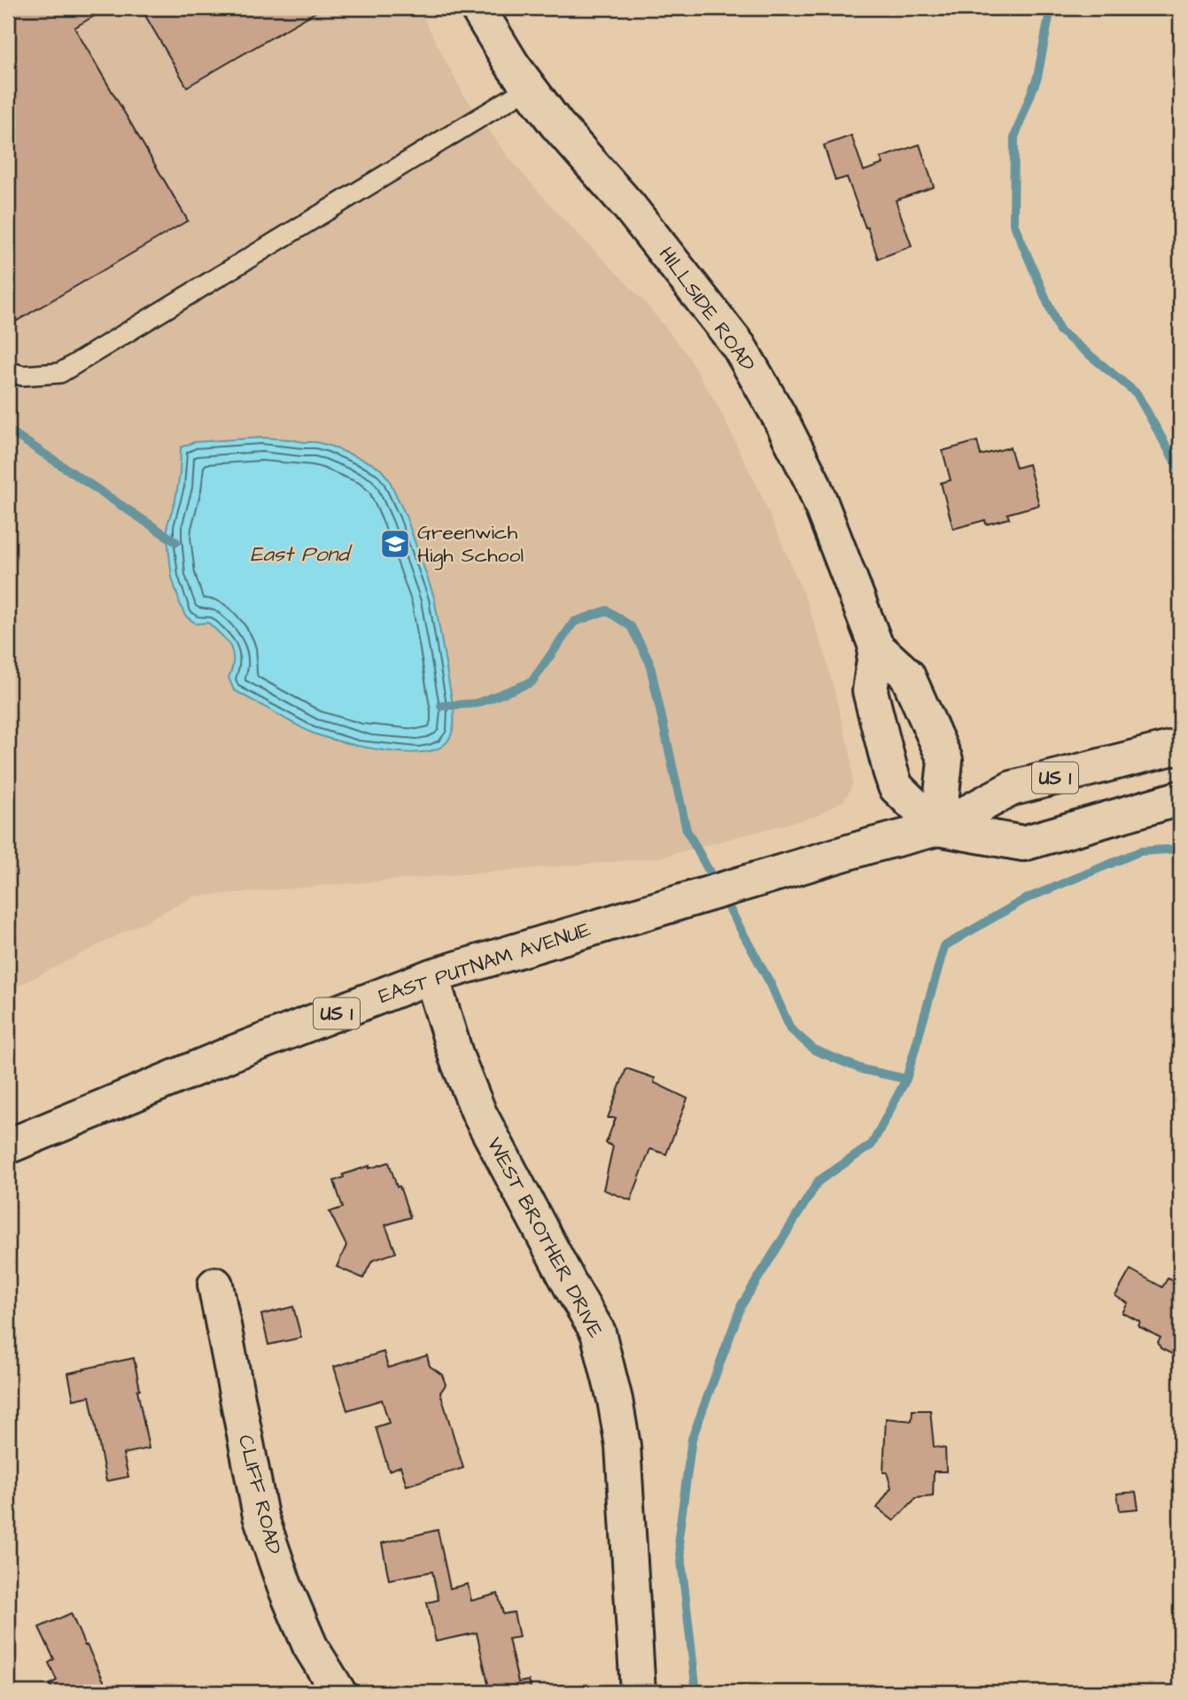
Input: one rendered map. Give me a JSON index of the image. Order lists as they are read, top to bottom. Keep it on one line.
{"streets":{"street":["HILLSIDE ROAD","US 1","EAST PUTNAM AVENUE","WEST BROTHER DRIVE","CLIFF ROAD"]},"crossings":[["HILLSIDE ROAD","EAST PUTNAM AVENUE"],["EAST PUTNAM AVENUE","WEST BROTHER DRIVE"]],"water":["East Pond"],"places":{"school or university":["Greenwich High School"]}}
